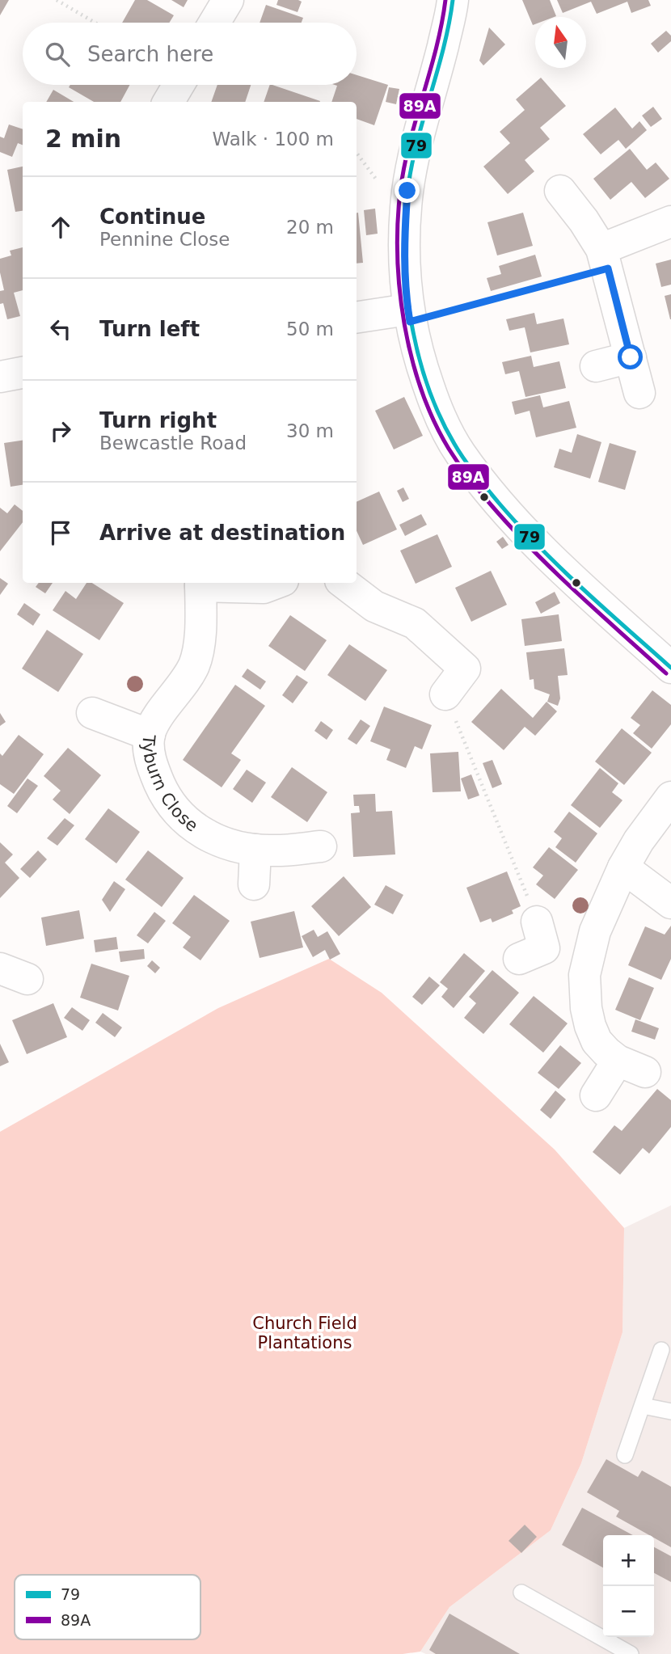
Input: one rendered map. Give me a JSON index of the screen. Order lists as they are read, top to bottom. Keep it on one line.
{"streets":{"street":["Tyburn Close"]},"parks":["Church Field Plantations"],"lines":["transit line 79","transit line 89A"],"legend":["79","89A"],"north":"top","page":{"search":"Search here","heading":["2 min","Walk · 100 m"],"list":[["Continue","Pennine Close","20 m"],["Turn left","50 m"],["Turn right","Bewcastle Road","30 m"],"Arrive at destination"],"map_buttons":["+","−"]}}
